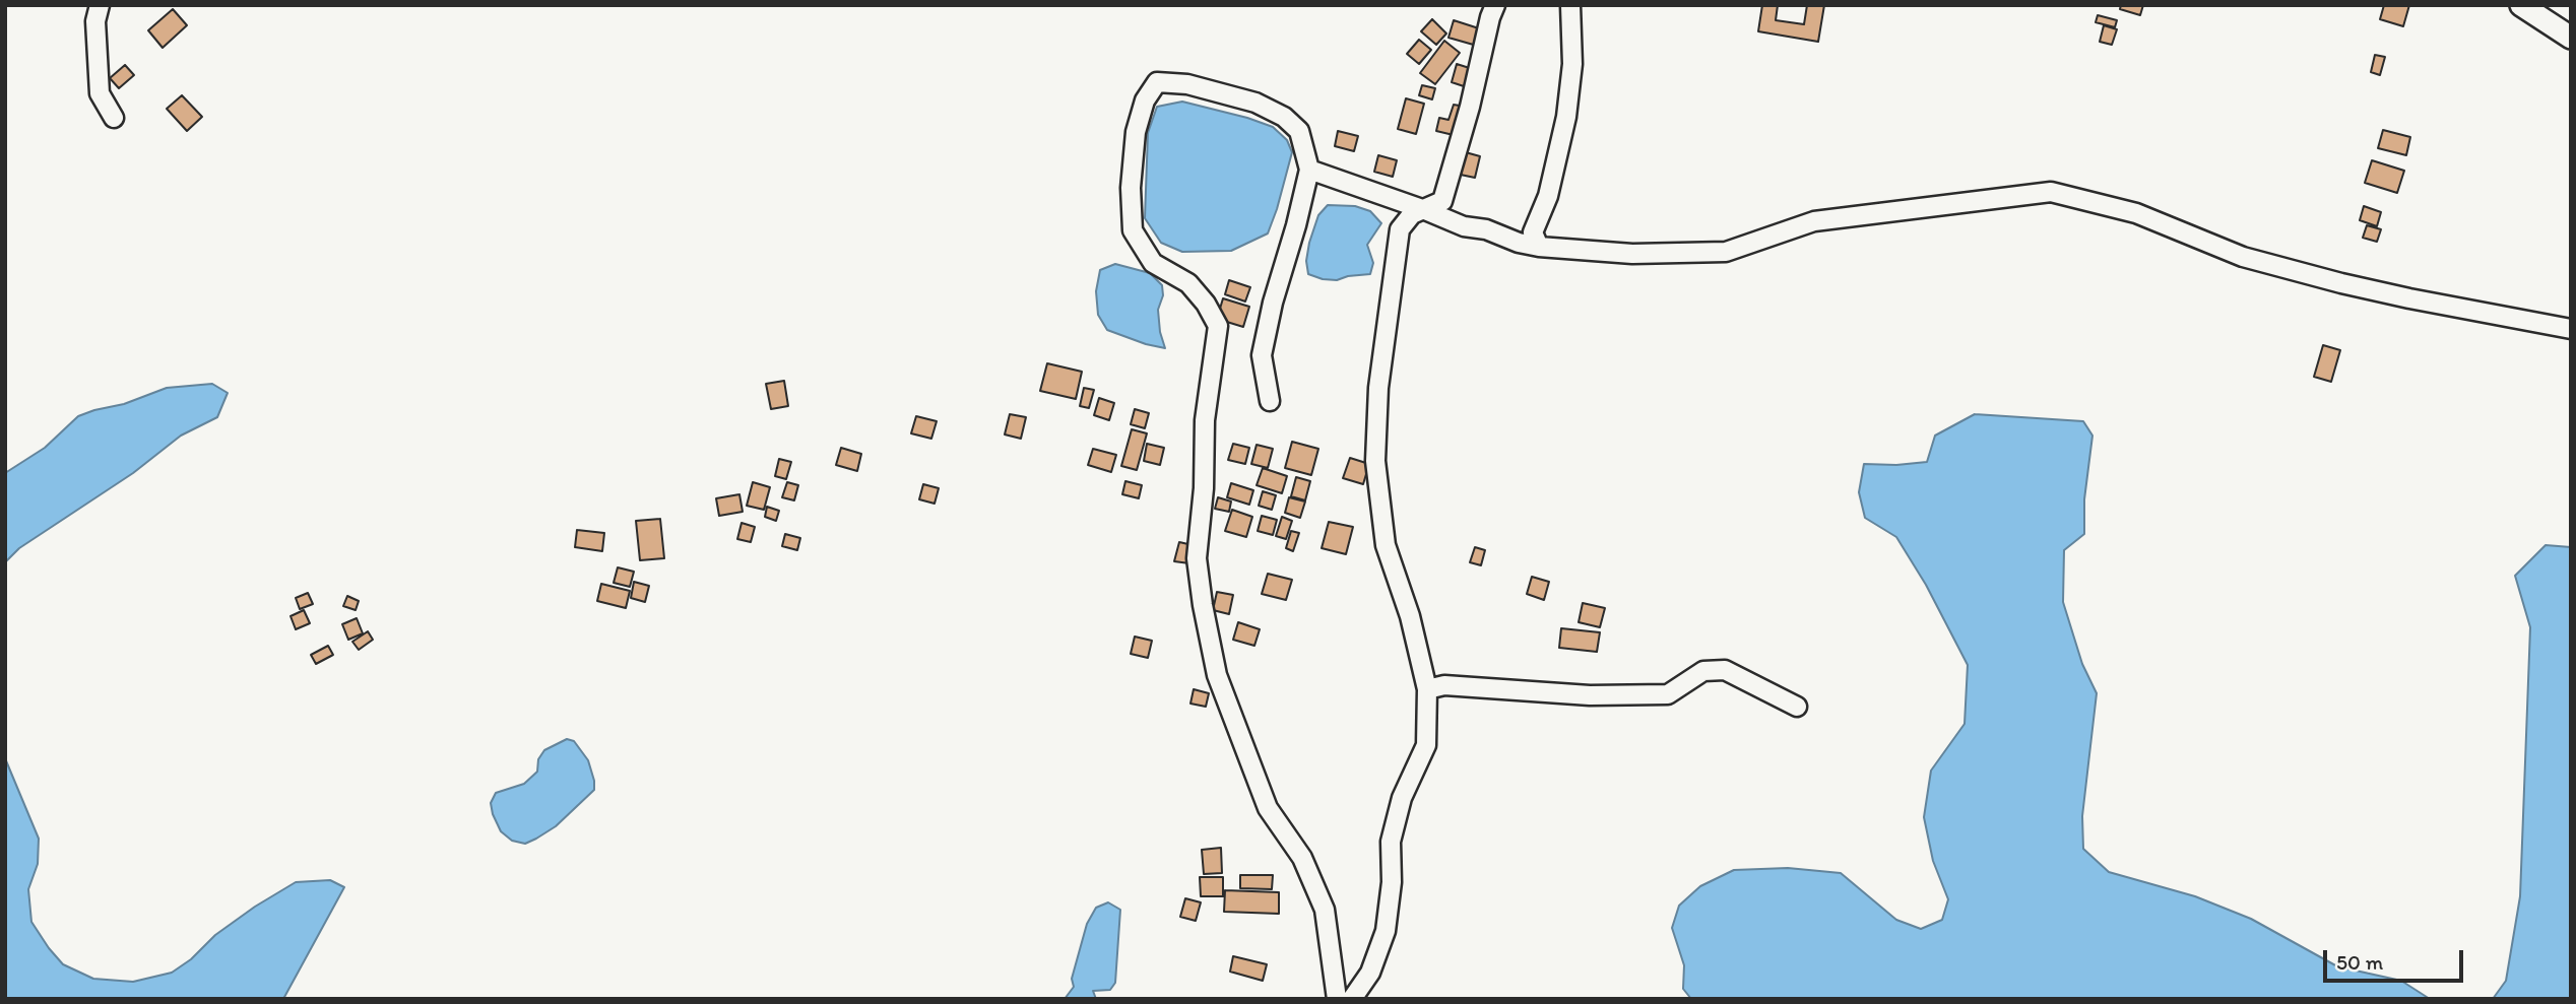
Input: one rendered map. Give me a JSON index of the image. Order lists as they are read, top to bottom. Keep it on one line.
{"scale_bar":"50 m"}
